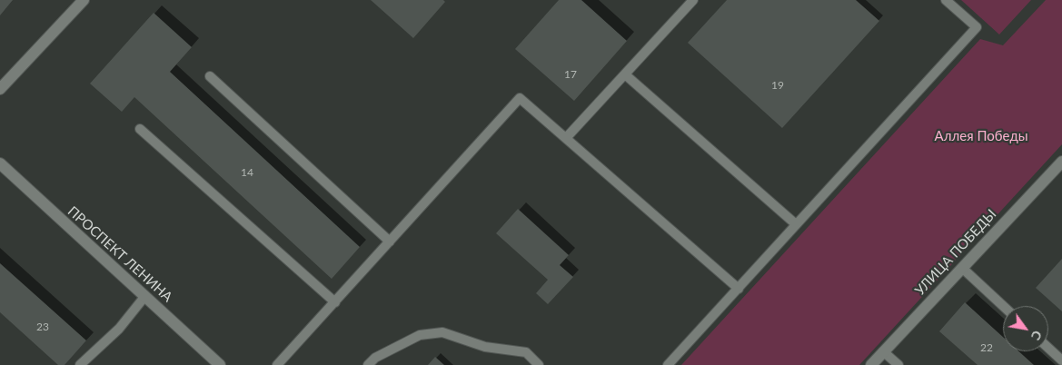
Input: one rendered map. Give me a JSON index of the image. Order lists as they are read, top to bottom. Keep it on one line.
{"streets":{"street":["УЛИЦА ПОБЕДЫ","ПРОСПЕКТ ЛЕНИНА"]},"parks":["Аллея Победы"],"house_numbers":["17","19","14","23","22"],"north":"bottom right"}
